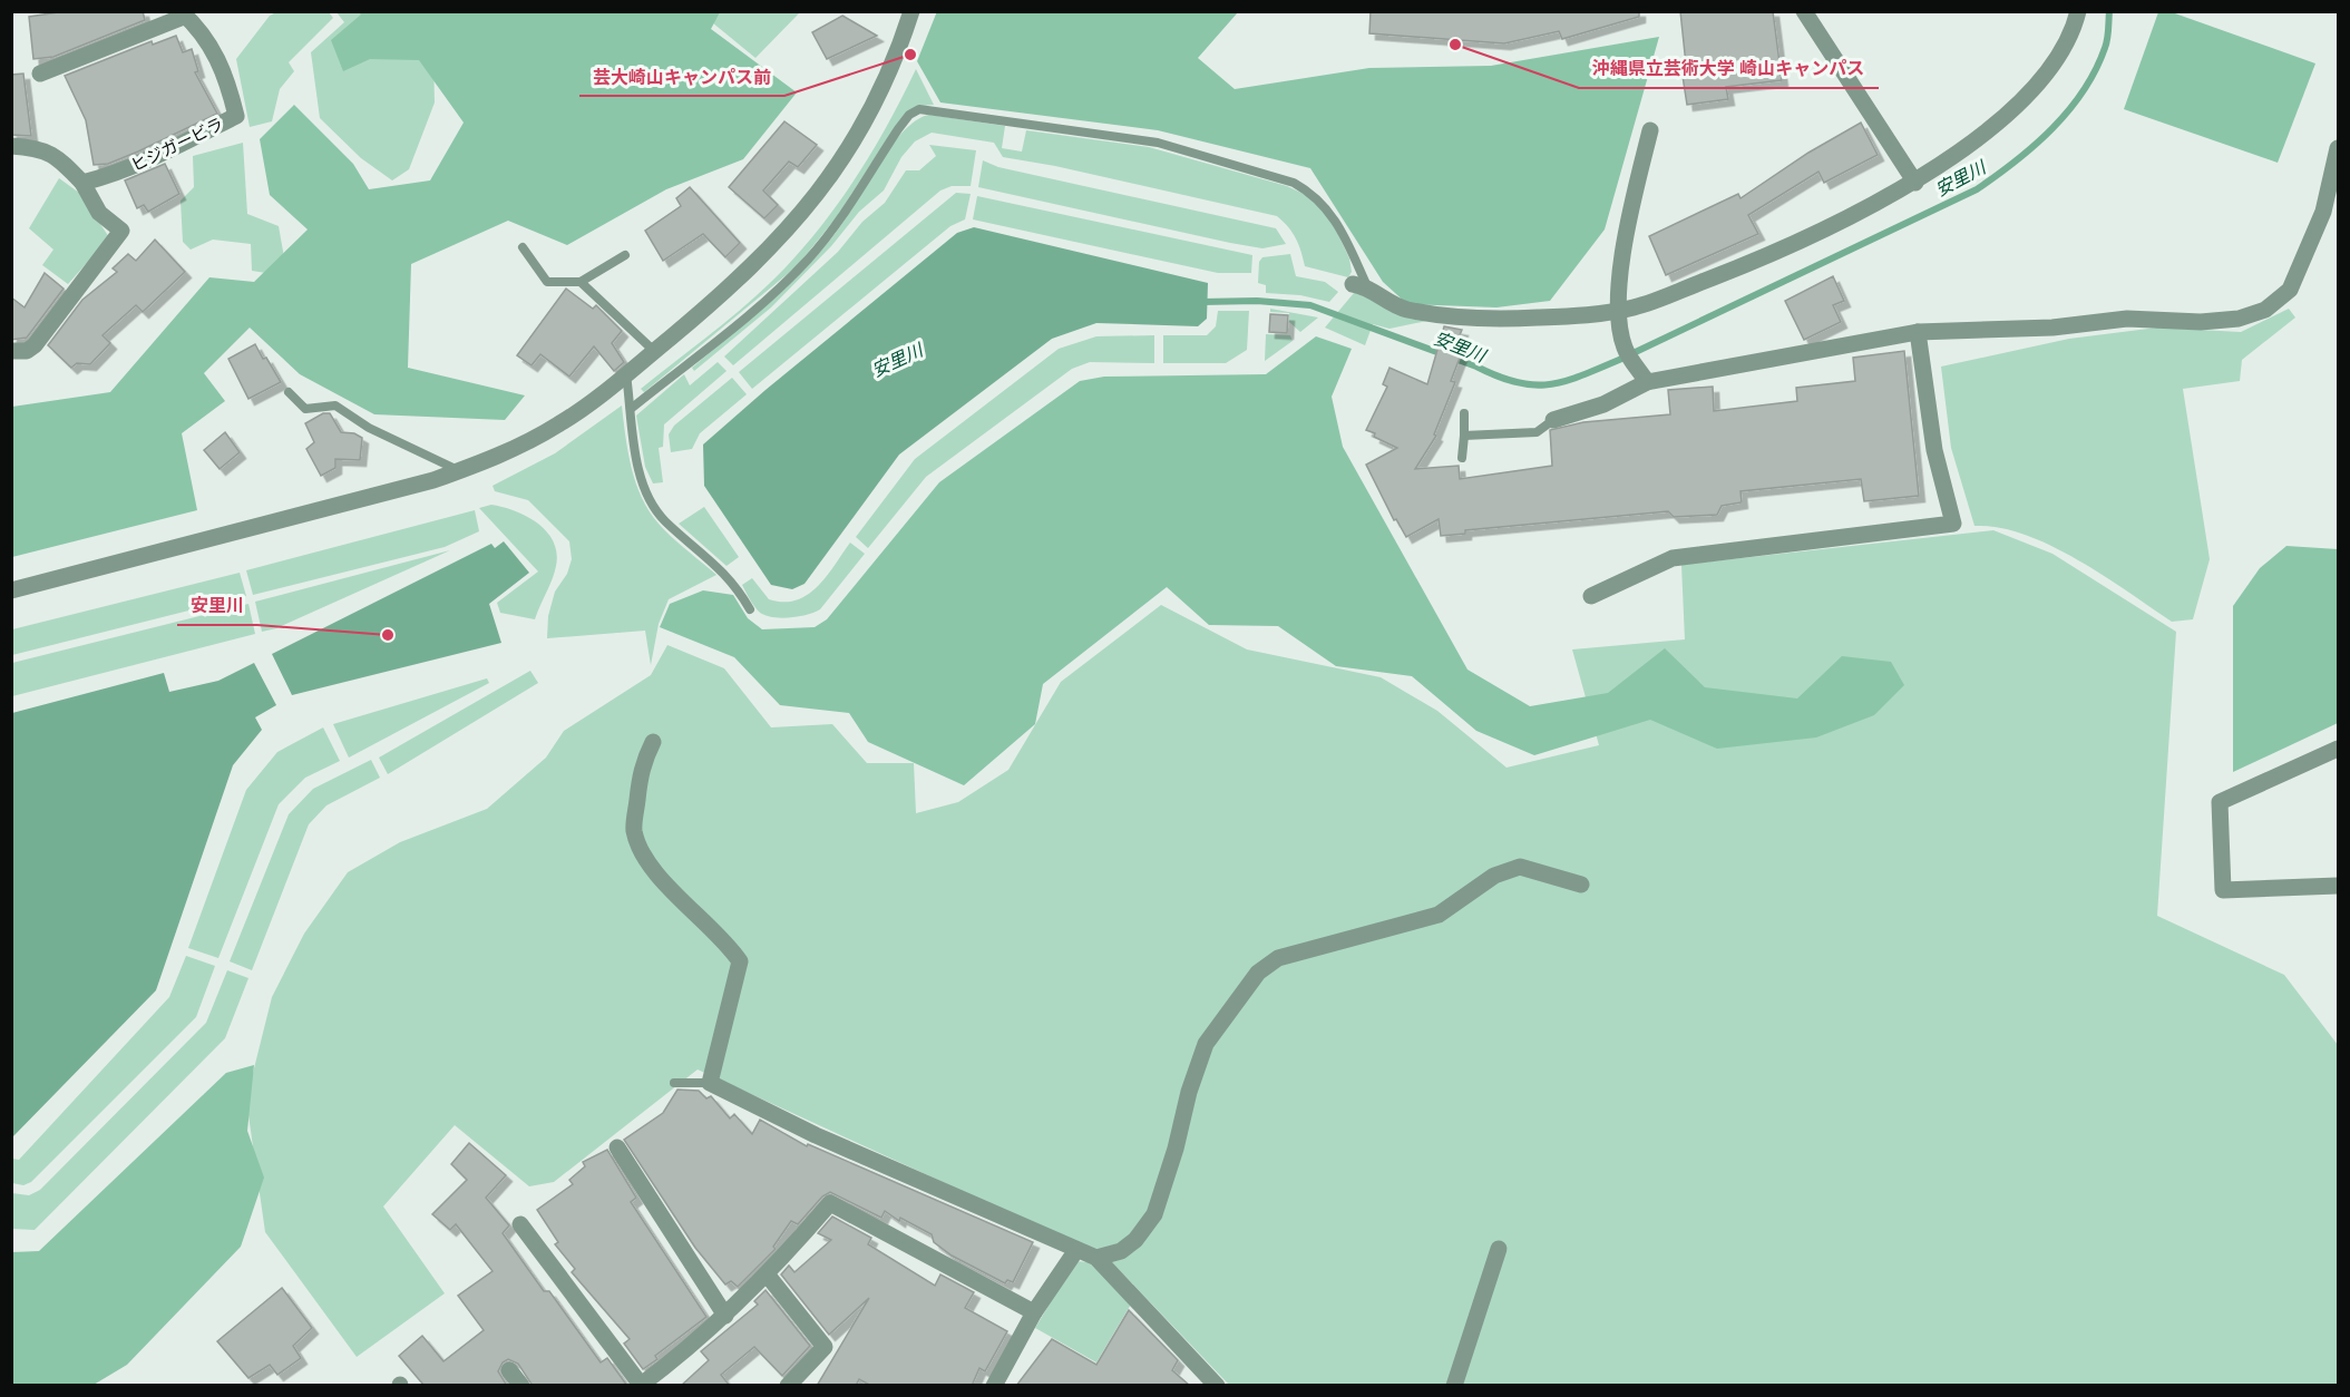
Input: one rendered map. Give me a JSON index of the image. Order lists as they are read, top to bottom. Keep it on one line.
{"streets":{"street":["ヒジガービラ"]},"water":["安里川"],"places":["沖縄県立芸術大学 崎山キャンパス","芸大崎山キャンパス前","安里川"]}
